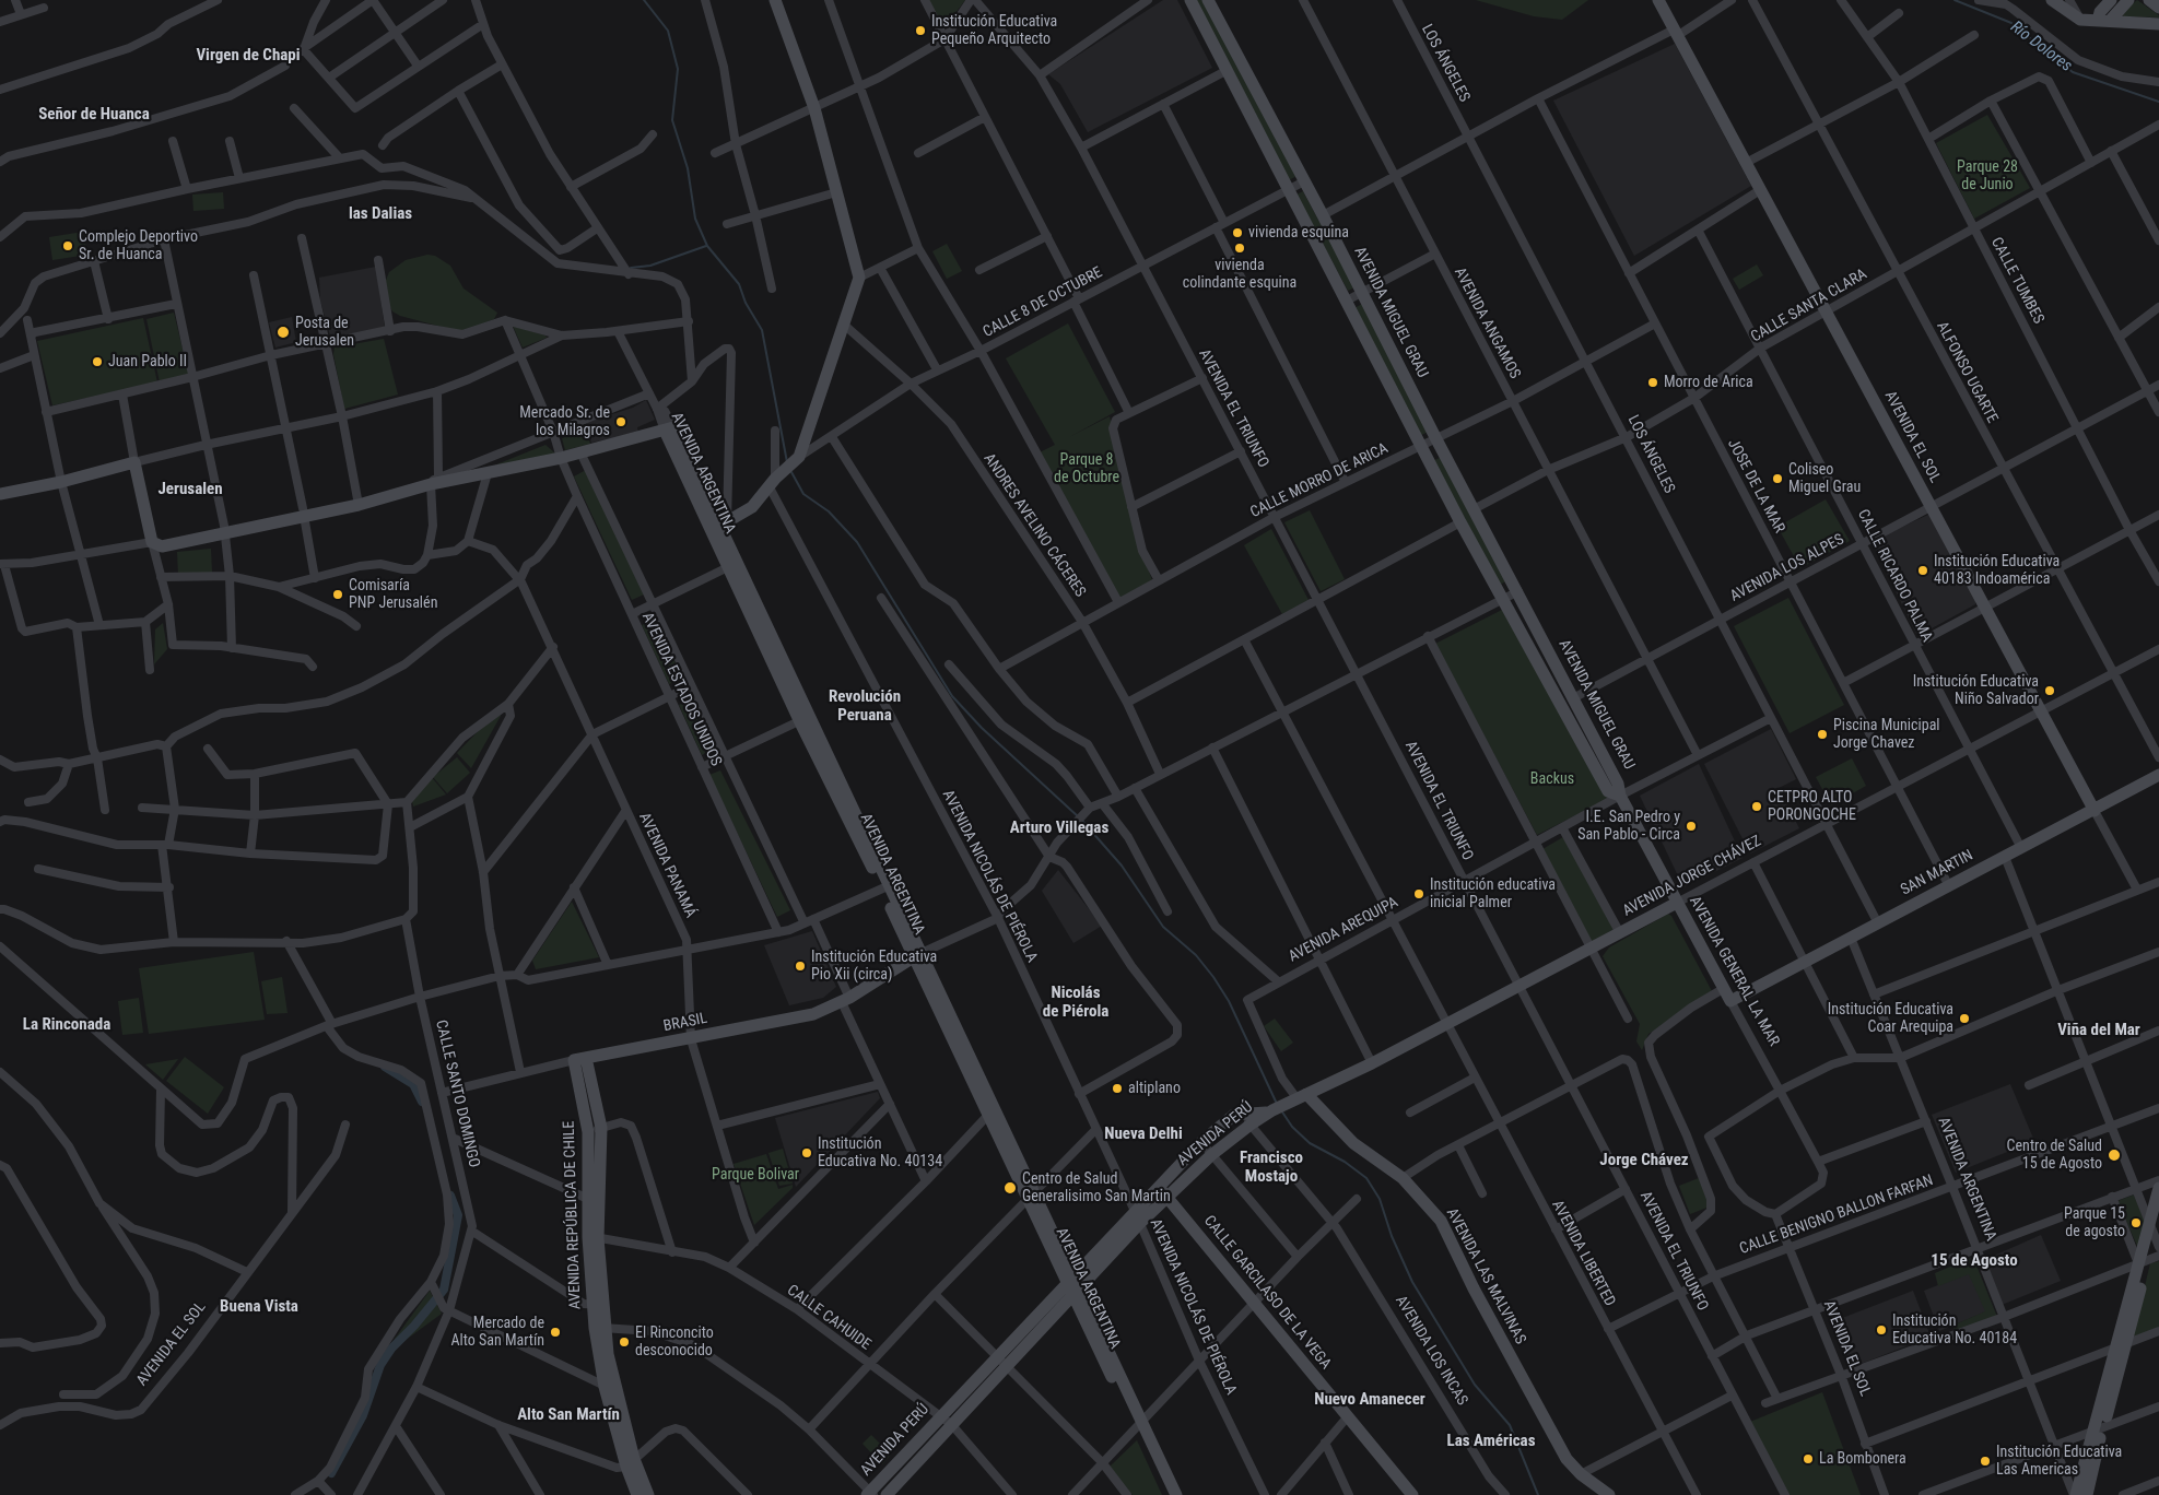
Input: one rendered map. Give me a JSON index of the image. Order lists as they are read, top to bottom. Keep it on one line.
{"streets":{"street":["LOS ÁNGELES","CALLE TUMBES","CALLE 8 DE OCTUBRE","CALLE SANTA CLARA","AVENIDA MIGUEL GRAU","AVENIDA ANGAMOS","ALFONSO UGARTE","AVENIDA EL TRIUNFO","AVENIDA EL SOL","AVENIDA ARGENTINA","CALLE MORRO DE ARICA","JOSE DE LA MAR","ANDRES AVELINO CÁCERES","AVENIDA LOS ALPES","CALLE RICARDO PALMA","AVENIDA ESTADOS UNIDOS","AVENIDA PANAMÁ","SAN MARTIN","AVENIDA NICOLÁS DE PIÉROLA","AVENIDA JORGE CHÁVEZ","AVENIDA AREQUIPA","AVENIDA GENERAL LA MAR","BRASIL","CALLE SANTO DOMINGO","AVENIDA PERÚ","AVENIDA REPÚBLICA DE CHILE","CALLE BENIGNO BALLON FARFAN","AVENIDA LIBERTED","AVENIDA LAS MALVINAS","CALLE GARCILASO DE LA VEGA","CALLE CAHUIDE","AVENIDA LOS INCAS"]},"crossings":[["LOS ÁNGELES","CALLE SANTA CLARA"],["LOS ÁNGELES","CALLE MORRO DE ARICA"],["LOS ÁNGELES","AVENIDA LOS ALPES"],["LOS ÁNGELES","SAN MARTIN"],["LOS ÁNGELES","AVENIDA JORGE CHÁVEZ"],["LOS ÁNGELES","AVENIDA AREQUIPA"],["CALLE TUMBES","CALLE SANTA CLARA"],["CALLE TUMBES","AVENIDA LOS ALPES"],["CALLE 8 DE OCTUBRE","AVENIDA MIGUEL GRAU"],["CALLE 8 DE OCTUBRE","AVENIDA EL TRIUNFO"],["CALLE 8 DE OCTUBRE","ANDRES AVELINO CÁCERES"],["CALLE SANTA CLARA","AVENIDA MIGUEL GRAU"],["CALLE SANTA CLARA","AVENIDA ANGAMOS"],["CALLE SANTA CLARA","ALFONSO UGARTE"],["CALLE SANTA CLARA","AVENIDA EL SOL"],["CALLE SANTA CLARA","JOSE DE LA MAR"],["CALLE SANTA CLARA","CALLE RICARDO PALMA"],["AVENIDA MIGUEL GRAU","CALLE MORRO DE ARICA"],["AVENIDA MIGUEL GRAU","AVENIDA LOS ALPES"],["AVENIDA MIGUEL GRAU","AVENIDA AREQUIPA"],["AVENIDA MIGUEL GRAU","AVENIDA GENERAL LA MAR"],["AVENIDA ANGAMOS","CALLE MORRO DE ARICA"],["AVENIDA ANGAMOS","AVENIDA LOS ALPES"],["AVENIDA ANGAMOS","AVENIDA AREQUIPA"],["ALFONSO UGARTE","AVENIDA LOS ALPES"],["ALFONSO UGARTE","AVENIDA JORGE CHÁVEZ"],["AVENIDA EL TRIUNFO","CALLE MORRO DE ARICA"],["AVENIDA EL TRIUNFO","AVENIDA JORGE CHÁVEZ"],["AVENIDA EL TRIUNFO","AVENIDA AREQUIPA"],["AVENIDA EL TRIUNFO","CALLE BENIGNO BALLON FARFAN"],["AVENIDA EL SOL","AVENIDA LOS ALPES"],["AVENIDA EL SOL","SAN MARTIN"],["AVENIDA EL SOL","AVENIDA JORGE CHÁVEZ"],["AVENIDA EL SOL","CALLE BENIGNO BALLON FARFAN"],["AVENIDA ARGENTINA","SAN MARTIN"],["AVENIDA ARGENTINA","BRASIL"],["AVENIDA ARGENTINA","AVENIDA PERÚ"],["AVENIDA ARGENTINA","CALLE BENIGNO BALLON FARFAN"],["CALLE MORRO DE ARICA","JOSE DE LA MAR"],["CALLE MORRO DE ARICA","ANDRES AVELINO CÁCERES"],["JOSE DE LA MAR","AVENIDA LOS ALPES"],["JOSE DE LA MAR","SAN MARTIN"],["JOSE DE LA MAR","AVENIDA JORGE CHÁVEZ"],["AVENIDA LOS ALPES","CALLE RICARDO PALMA"],["CALLE RICARDO PALMA","SAN MARTIN"],["CALLE RICARDO PALMA","AVENIDA JORGE CHÁVEZ"],["AVENIDA PANAMÁ","BRASIL"],["SAN MARTIN","AVENIDA GENERAL LA MAR"],["AVENIDA NICOLÁS DE PIÉROLA","AVENIDA PERÚ"],["AVENIDA JORGE CHÁVEZ","AVENIDA AREQUIPA"],["AVENIDA JORGE CHÁVEZ","AVENIDA GENERAL LA MAR"],["AVENIDA JORGE CHÁVEZ","AVENIDA PERÚ"],["AVENIDA JORGE CHÁVEZ","AVENIDA LIBERTED"],["AVENIDA JORGE CHÁVEZ","AVENIDA LAS MALVINAS"],["AVENIDA AREQUIPA","AVENIDA GENERAL LA MAR"],["AVENIDA AREQUIPA","AVENIDA LIBERTED"],["AVENIDA AREQUIPA","AVENIDA LAS MALVINAS"],["BRASIL","CALLE SANTO DOMINGO"],["BRASIL","AVENIDA REPÚBLICA DE CHILE"],["AVENIDA PERÚ","CALLE GARCILASO DE LA VEGA"],["AVENIDA PERÚ","CALLE CAHUIDE"],["AVENIDA PERÚ","AVENIDA LOS INCAS"],["AVENIDA REPÚBLICA DE CHILE","CALLE CAHUIDE"],["CALLE BENIGNO BALLON FARFAN","AVENIDA LIBERTED"]],"districts":["Virgen de Chapi","Señor de Huanca","las Dalias","Jerusalen","Revolución Peruana","Arturo Villegas","Nicolás de Piérola","La Rinconada","Viña del Mar","Nueva Delhi","Francisco Mostajo","Jorge Chávez","15 de Agosto","Buena Vista","Nuevo Amanecer","Alto San Martín","Las Américas"],"water":["Río Dolores"],"parks":["Parque 28 de Junio","Parque 8 de Octubre","Backus","Parque Bolivar"],"places":["Institución Educativa Pequeño Arquitecto","vivienda esquina","Complejo Deportivo Sr. de Huanca","vivienda colindante esquina","Posta de Jerusalen","Juan Pablo II","Morro de Arica","Mercado Sr. de los Milagros","Coliseo Miguel Grau","Institución Educativa 40183 Indoamérica","Comisaría PNP Jerusalén","Institución Educativa Niño Salvador","Piscina Municipal Jorge Chavez","CETPRO ALTO PORONGOCHE","I.E. San Pedro y San Pablo - Circa","Institución educativa inicial Palmer","Institución Educativa Pio Xii (circa)","Institución Educativa Coar Arequipa","altiplano","Institución Educativa No. 40134","Centro de Salud 15 de Agosto","Centro de Salud Generalisimo San Martin","Parque 15 de agosto","Institución Educativa No. 40184","Mercado de Alto San Martín","El Rinconcito desconocido","La Bombonera","Institución Educativa Las Americas"]}
